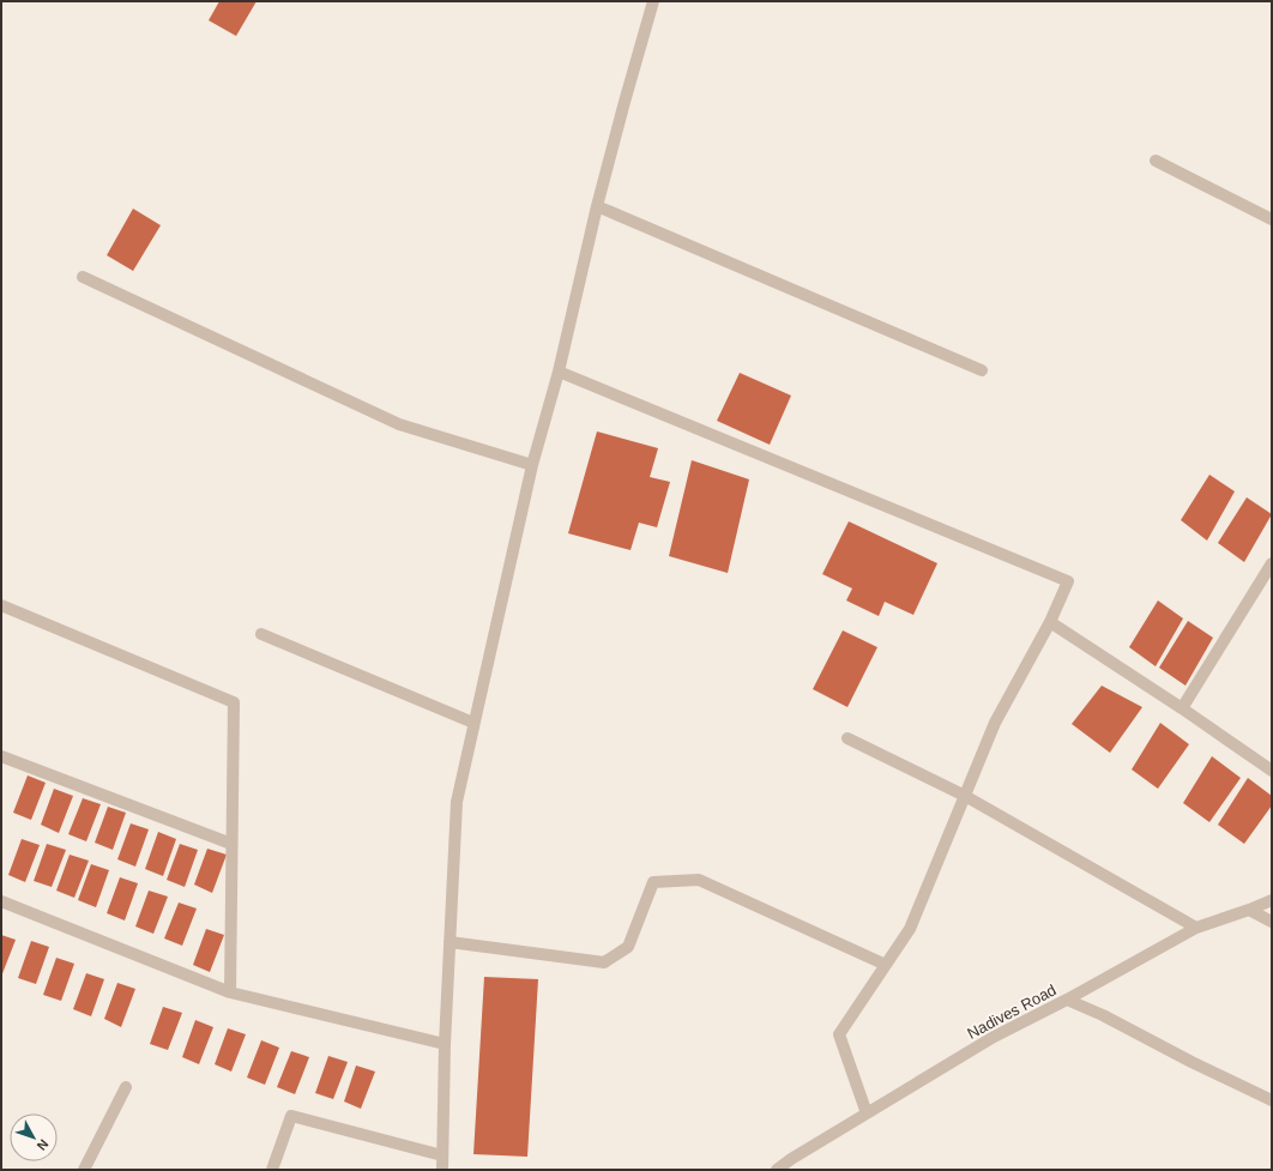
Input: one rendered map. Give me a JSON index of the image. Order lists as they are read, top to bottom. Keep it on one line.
{"streets":{"street":["Nadives Road"]},"north":"bottom right"}
